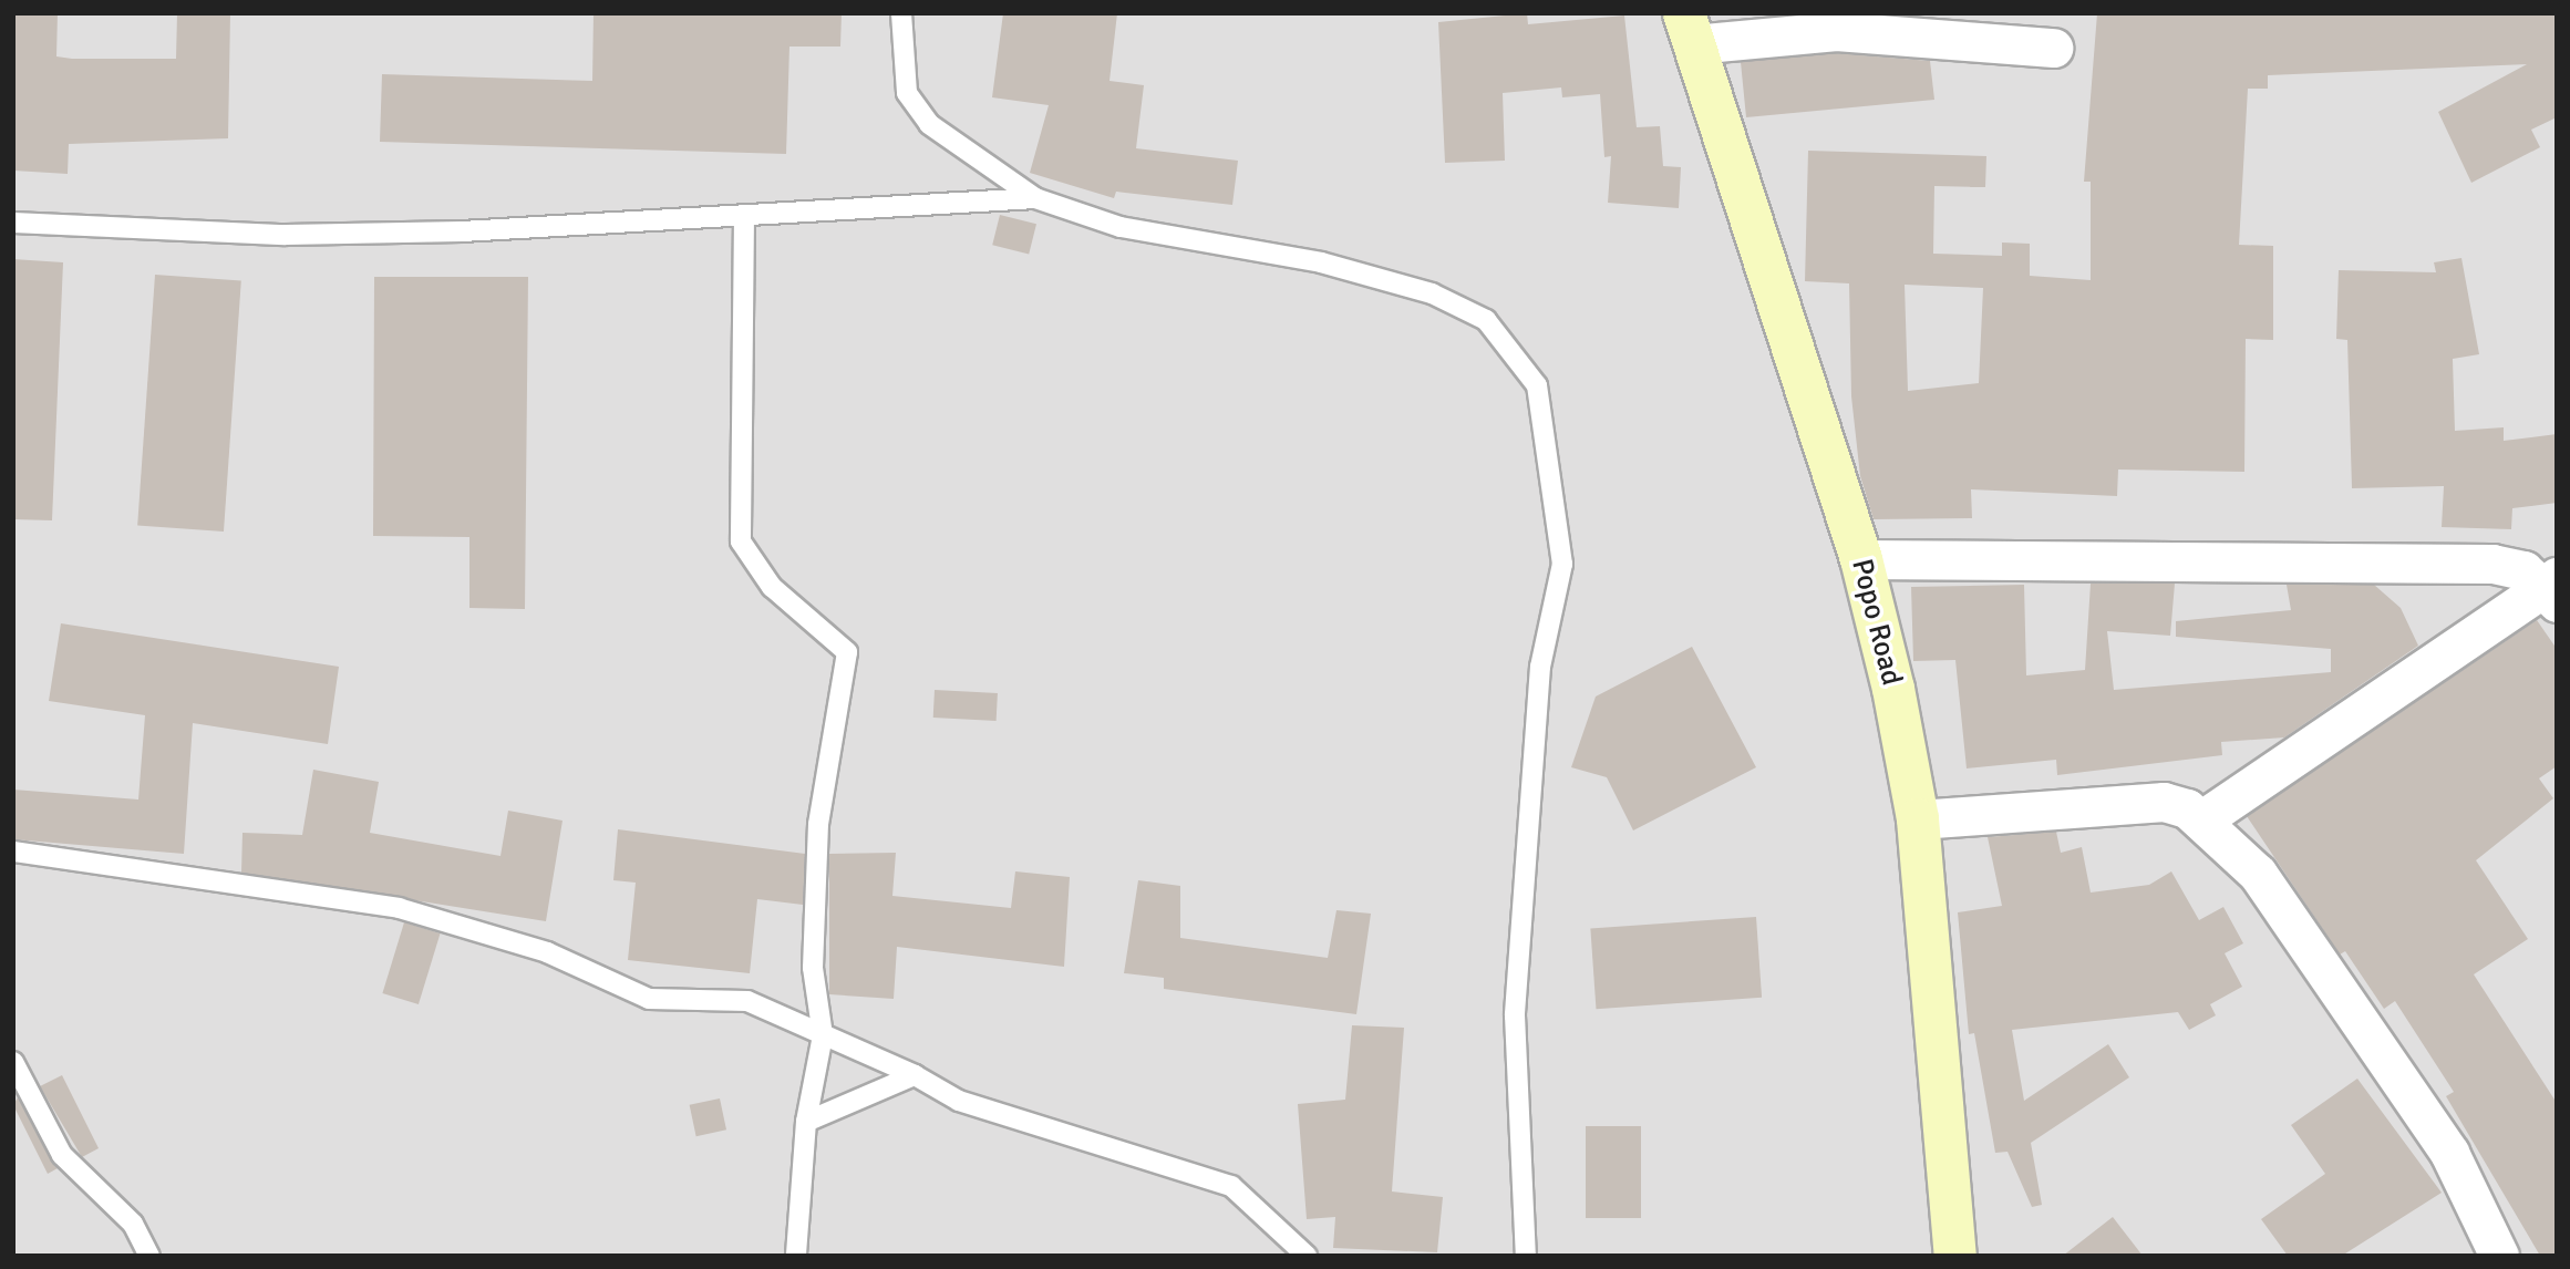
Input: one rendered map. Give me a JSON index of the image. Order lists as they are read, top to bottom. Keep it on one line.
{"streets":{"main road":["Popo Road"]}}
